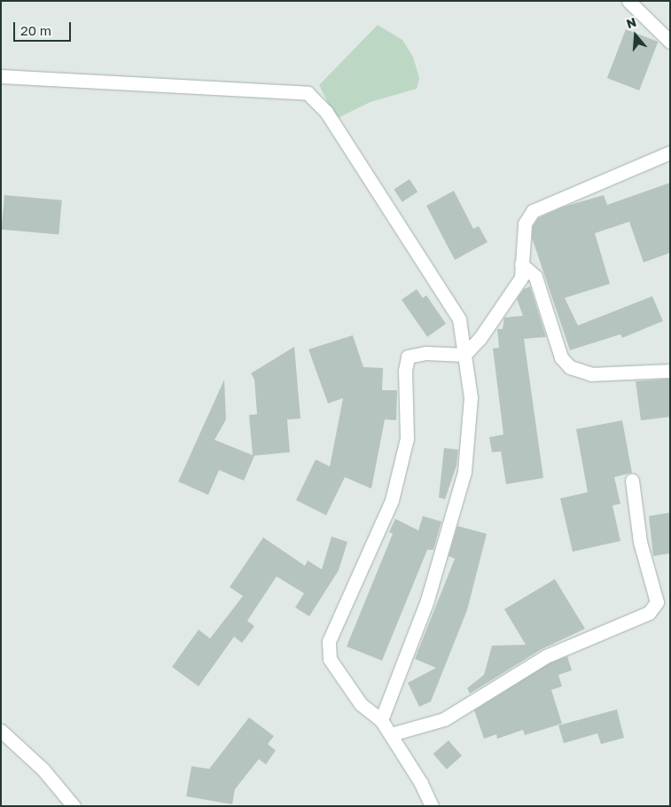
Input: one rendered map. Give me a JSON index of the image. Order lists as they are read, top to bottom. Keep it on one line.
{"scale_bar":"20 m","north":"top"}
